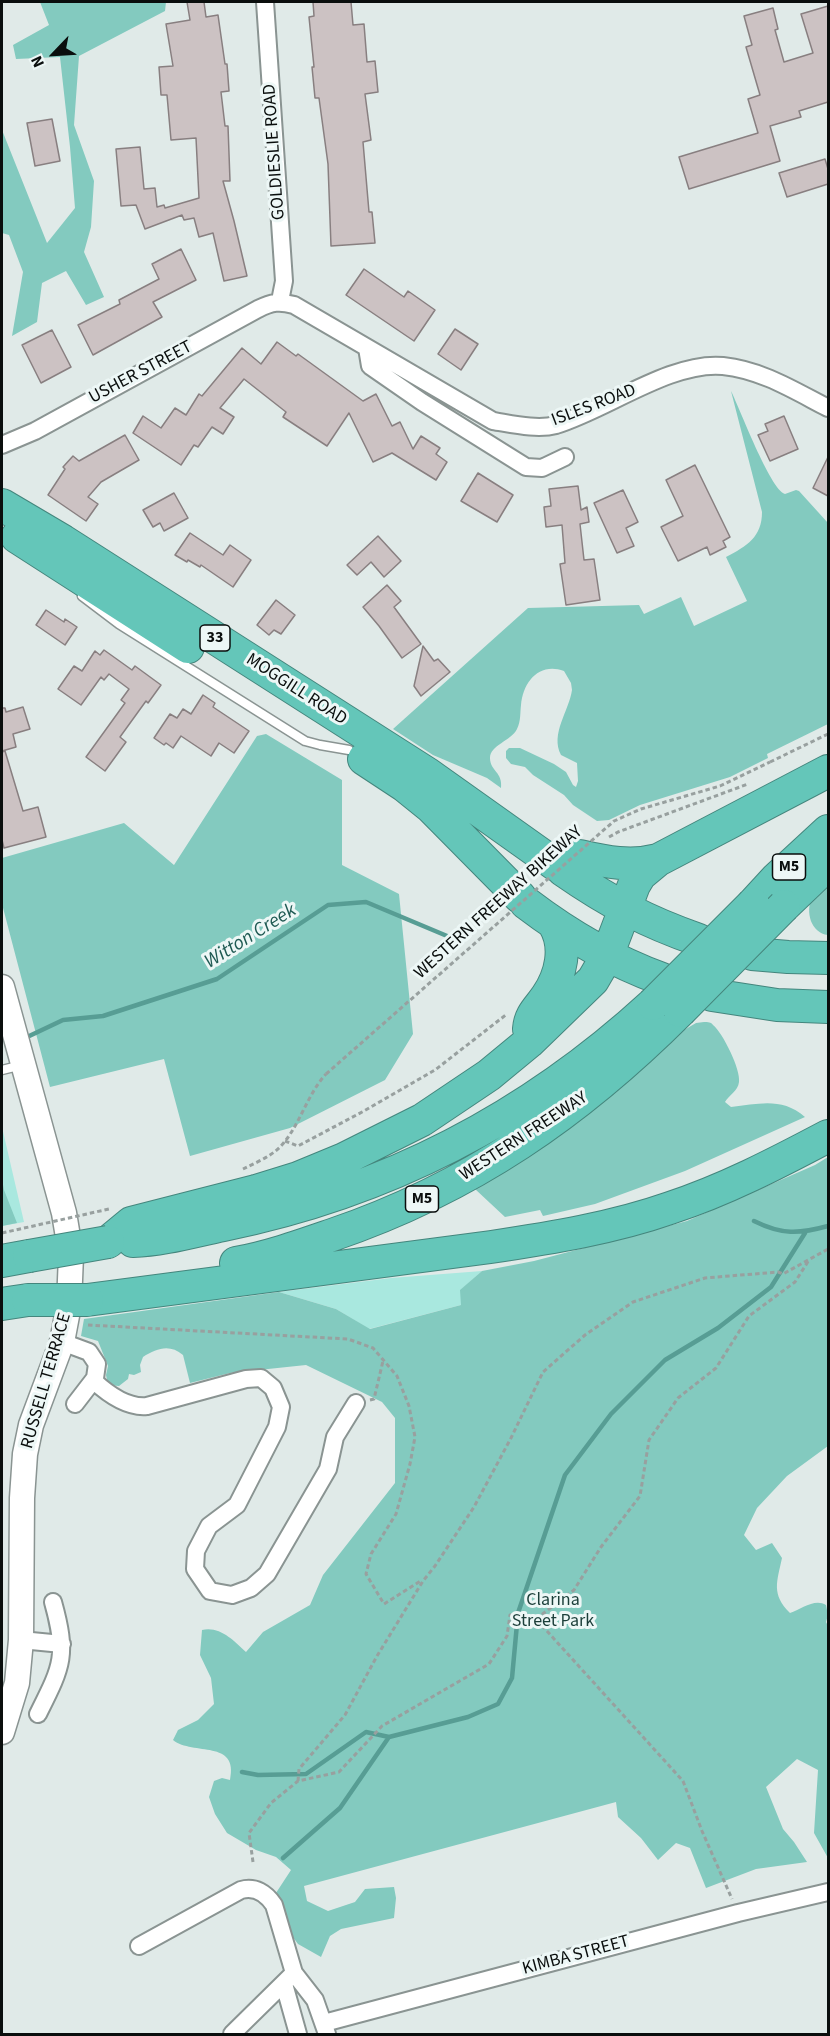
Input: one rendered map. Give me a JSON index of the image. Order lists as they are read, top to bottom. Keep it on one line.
{"streets":{"highway":["33","MOGGILL ROAD","M5","WESTERN FREEWAY"],"main road":["RUSSELL TERRACE"],"street":["GOLDIESLIE ROAD","USHER STREET","ISLES ROAD","KIMBA STREET"],"path":["WESTERN FREEWAY BIKEWAY"]},"crossings":[["GOLDIESLIE ROAD","USHER STREET"],["GOLDIESLIE ROAD","ISLES ROAD"],["USHER STREET","ISLES ROAD"],["MOGGILL ROAD","WESTERN FREEWAY"]],"water":["Witton Creek"],"parks":["Clarina Street Park"],"north":"bottom left"}
